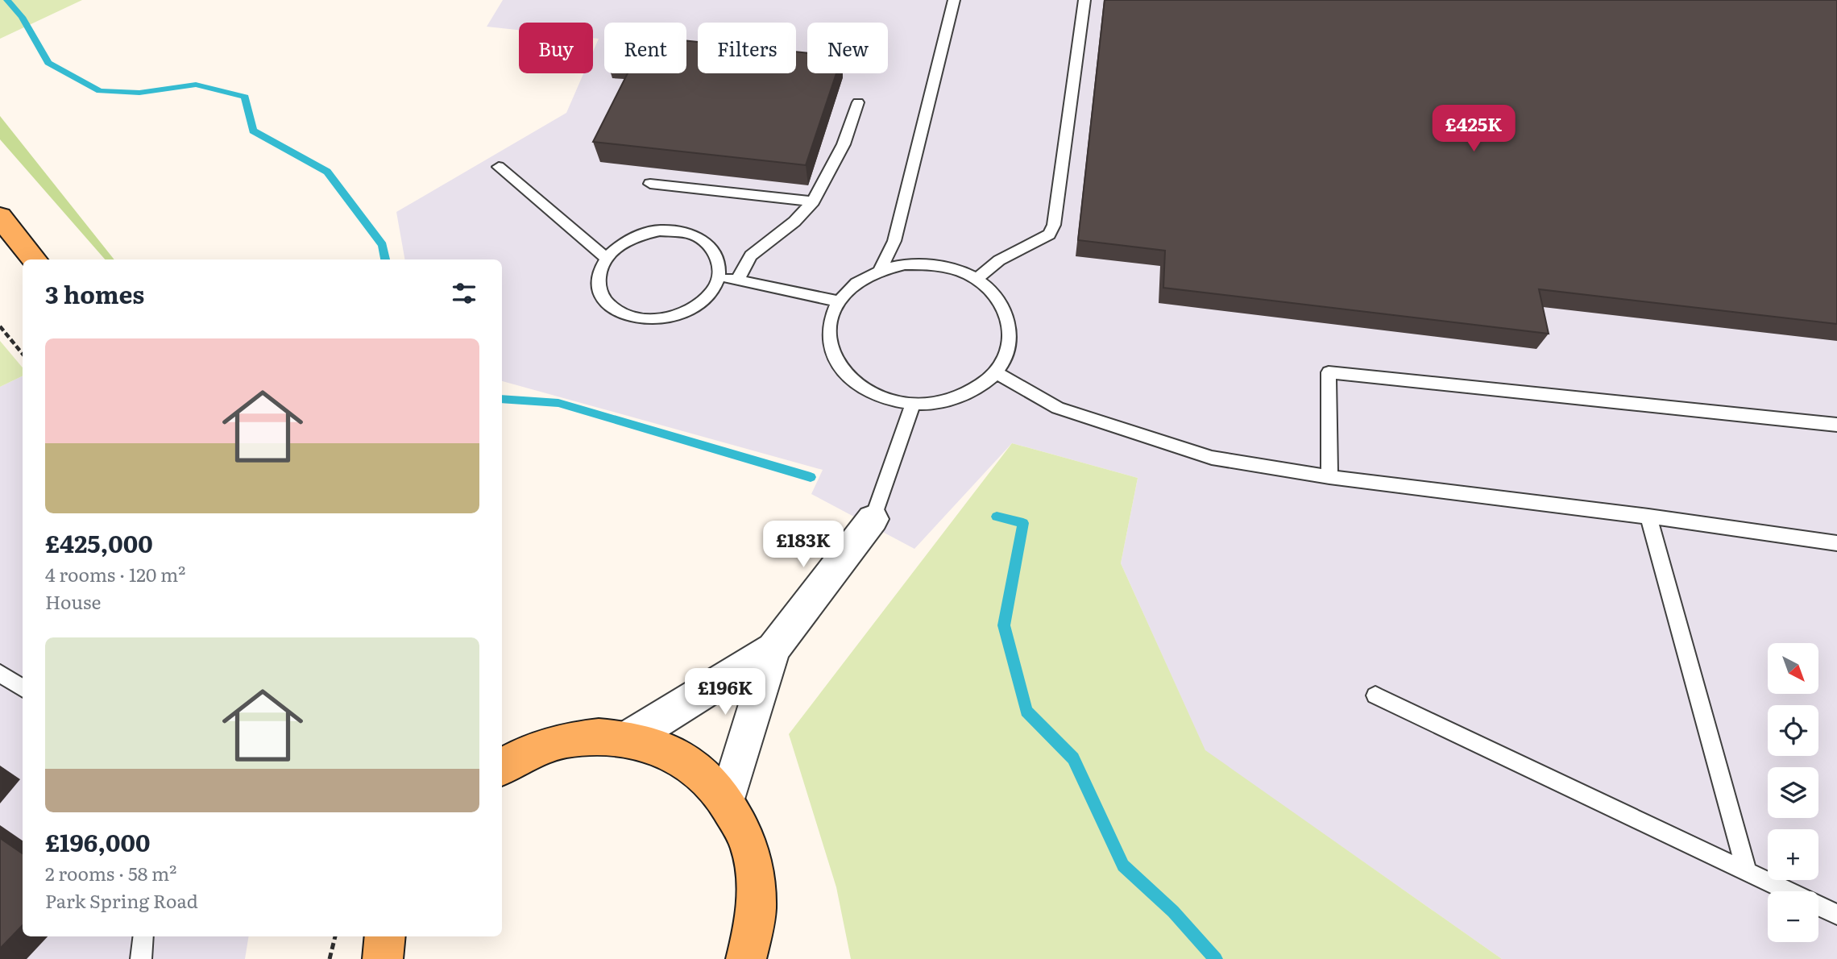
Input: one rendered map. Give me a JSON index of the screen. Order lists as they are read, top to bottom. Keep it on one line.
{"north":"bottom right","page":{"chip":["Buy","Rent","Filters","New"],"price":["£425K","£183K","£196K"],"heading":"3 homes","list":[{"name":"£425,000","note":"4 rooms · 120 m² · House"},{"name":"£196,000","note":"2 rooms · 58 m² · Park Spring Road"}],"map_buttons":["+","−"]}}
